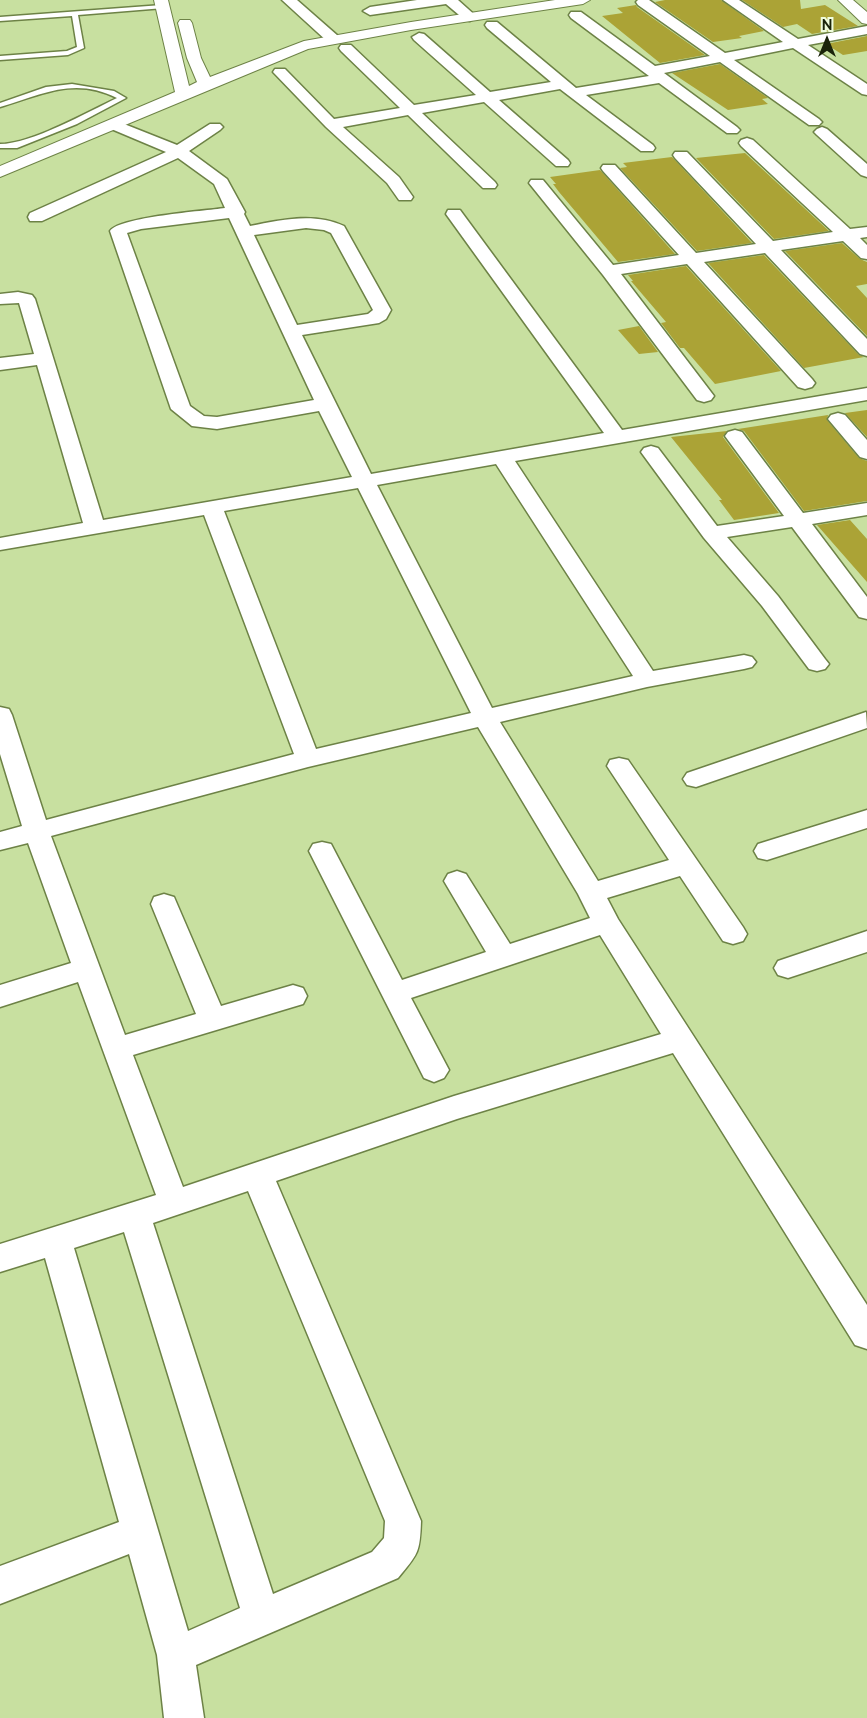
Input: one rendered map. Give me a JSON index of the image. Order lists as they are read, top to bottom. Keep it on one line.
{"north":"top"}
